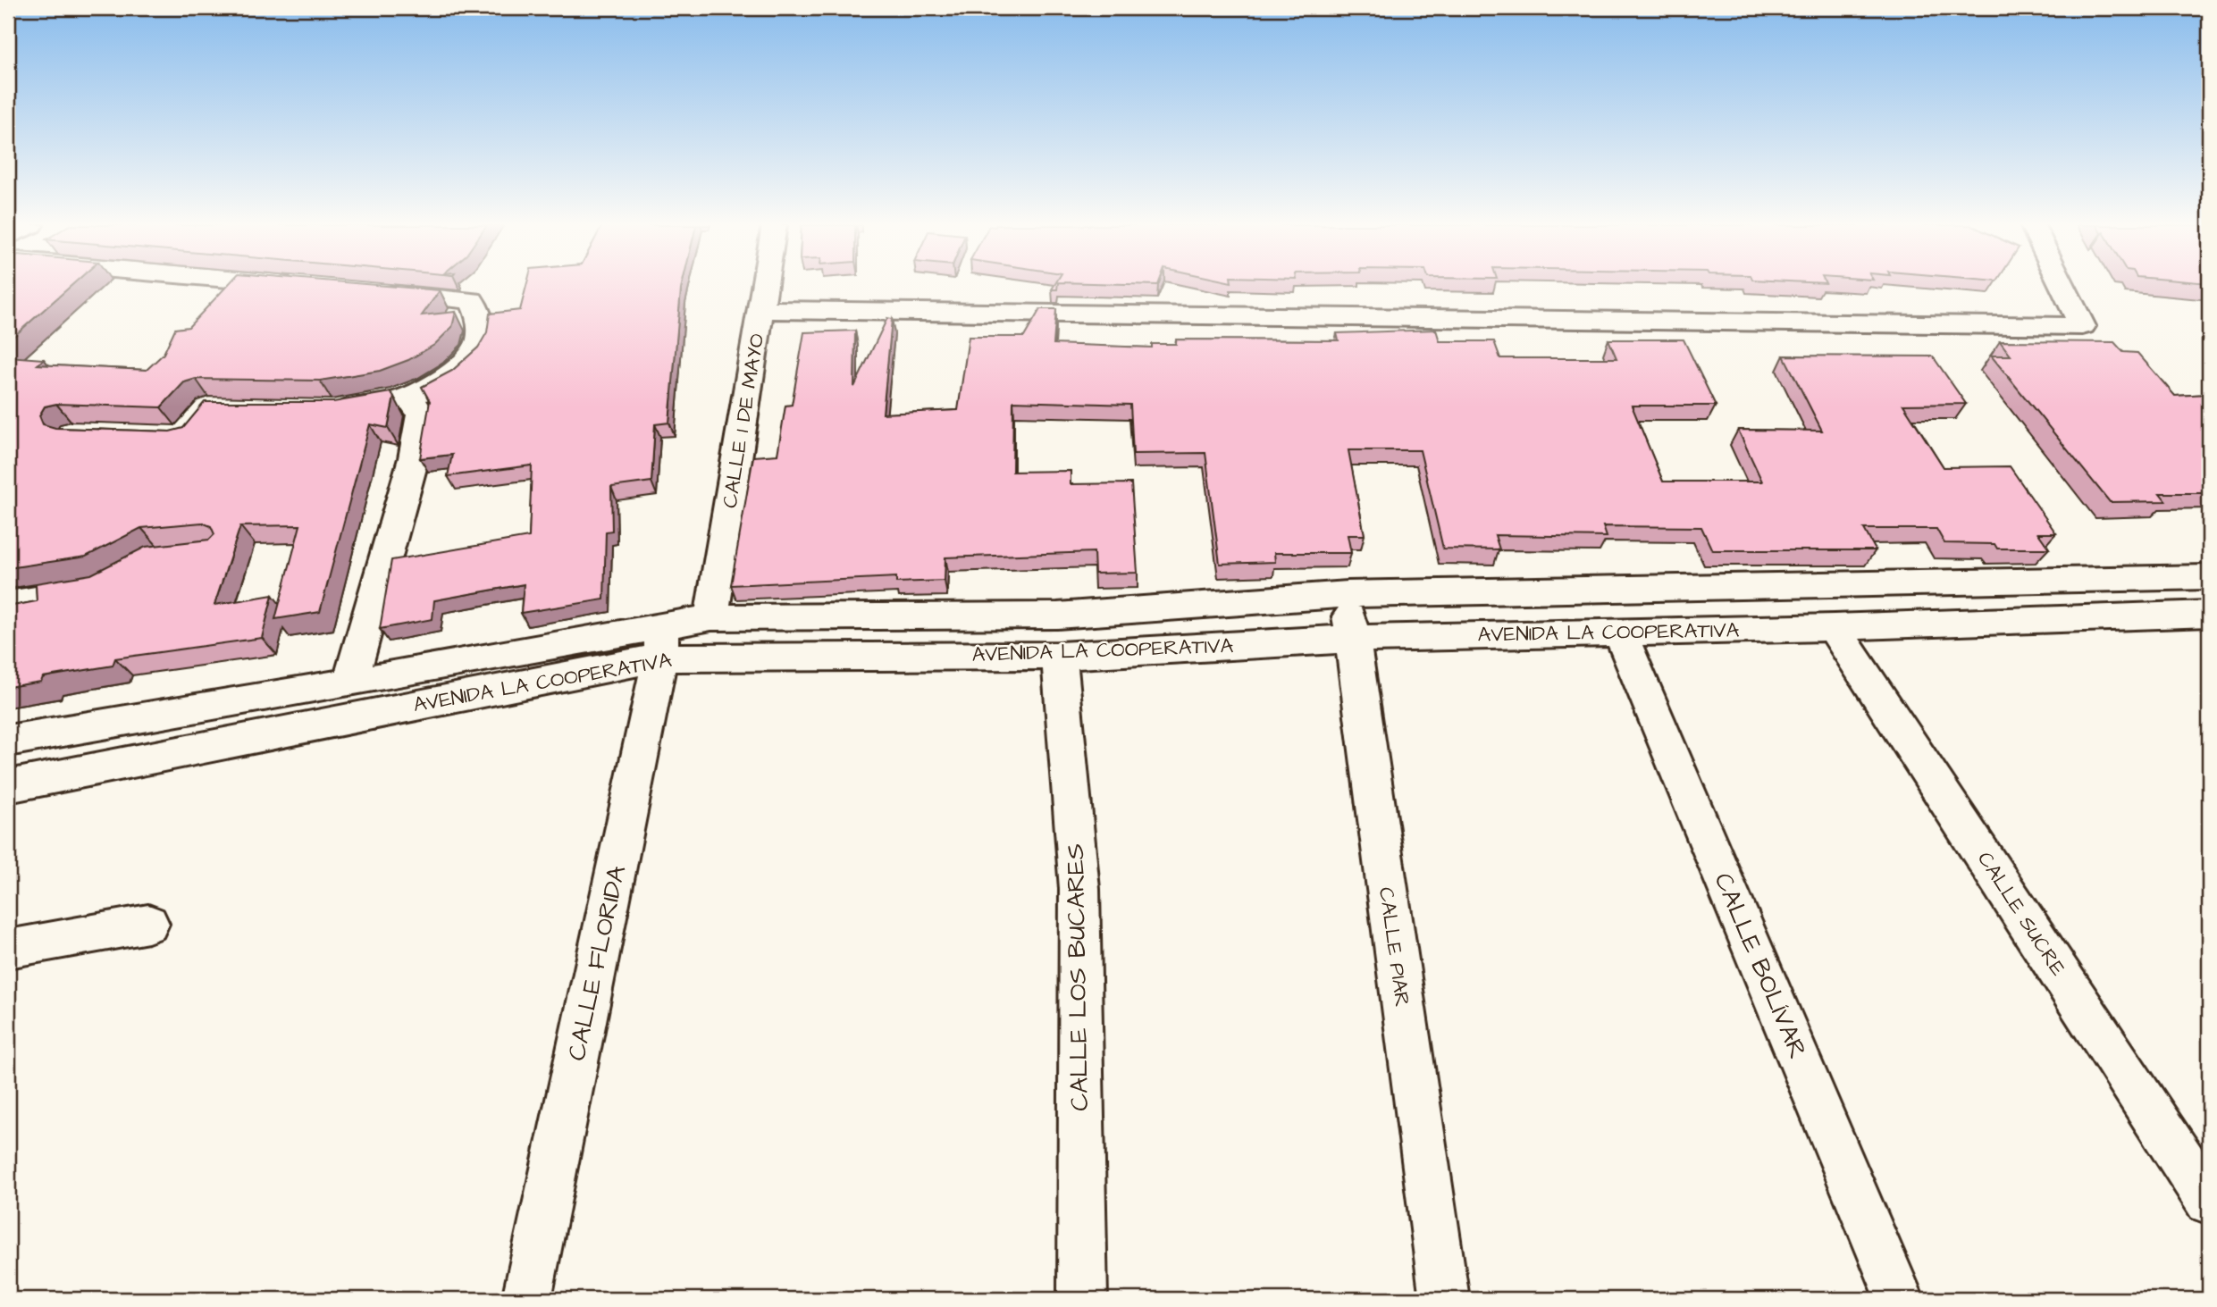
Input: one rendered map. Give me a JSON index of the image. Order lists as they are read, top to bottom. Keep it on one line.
{"streets":{"street":["CALLE 1 DE MAYO","AVENIDA LA COOPERATIVA","CALLE SUCRE","CALLE PIAR","CALLE FLORIDA","CALLE BOLÍVAR","CALLE LOS BUCARES"]},"crossings":[["CALLE 1 DE MAYO","AVENIDA LA COOPERATIVA"],["AVENIDA LA COOPERATIVA","CALLE SUCRE"],["AVENIDA LA COOPERATIVA","CALLE PIAR"],["AVENIDA LA COOPERATIVA","CALLE FLORIDA"],["AVENIDA LA COOPERATIVA","CALLE BOLÍVAR"],["AVENIDA LA COOPERATIVA","CALLE LOS BUCARES"]]}
